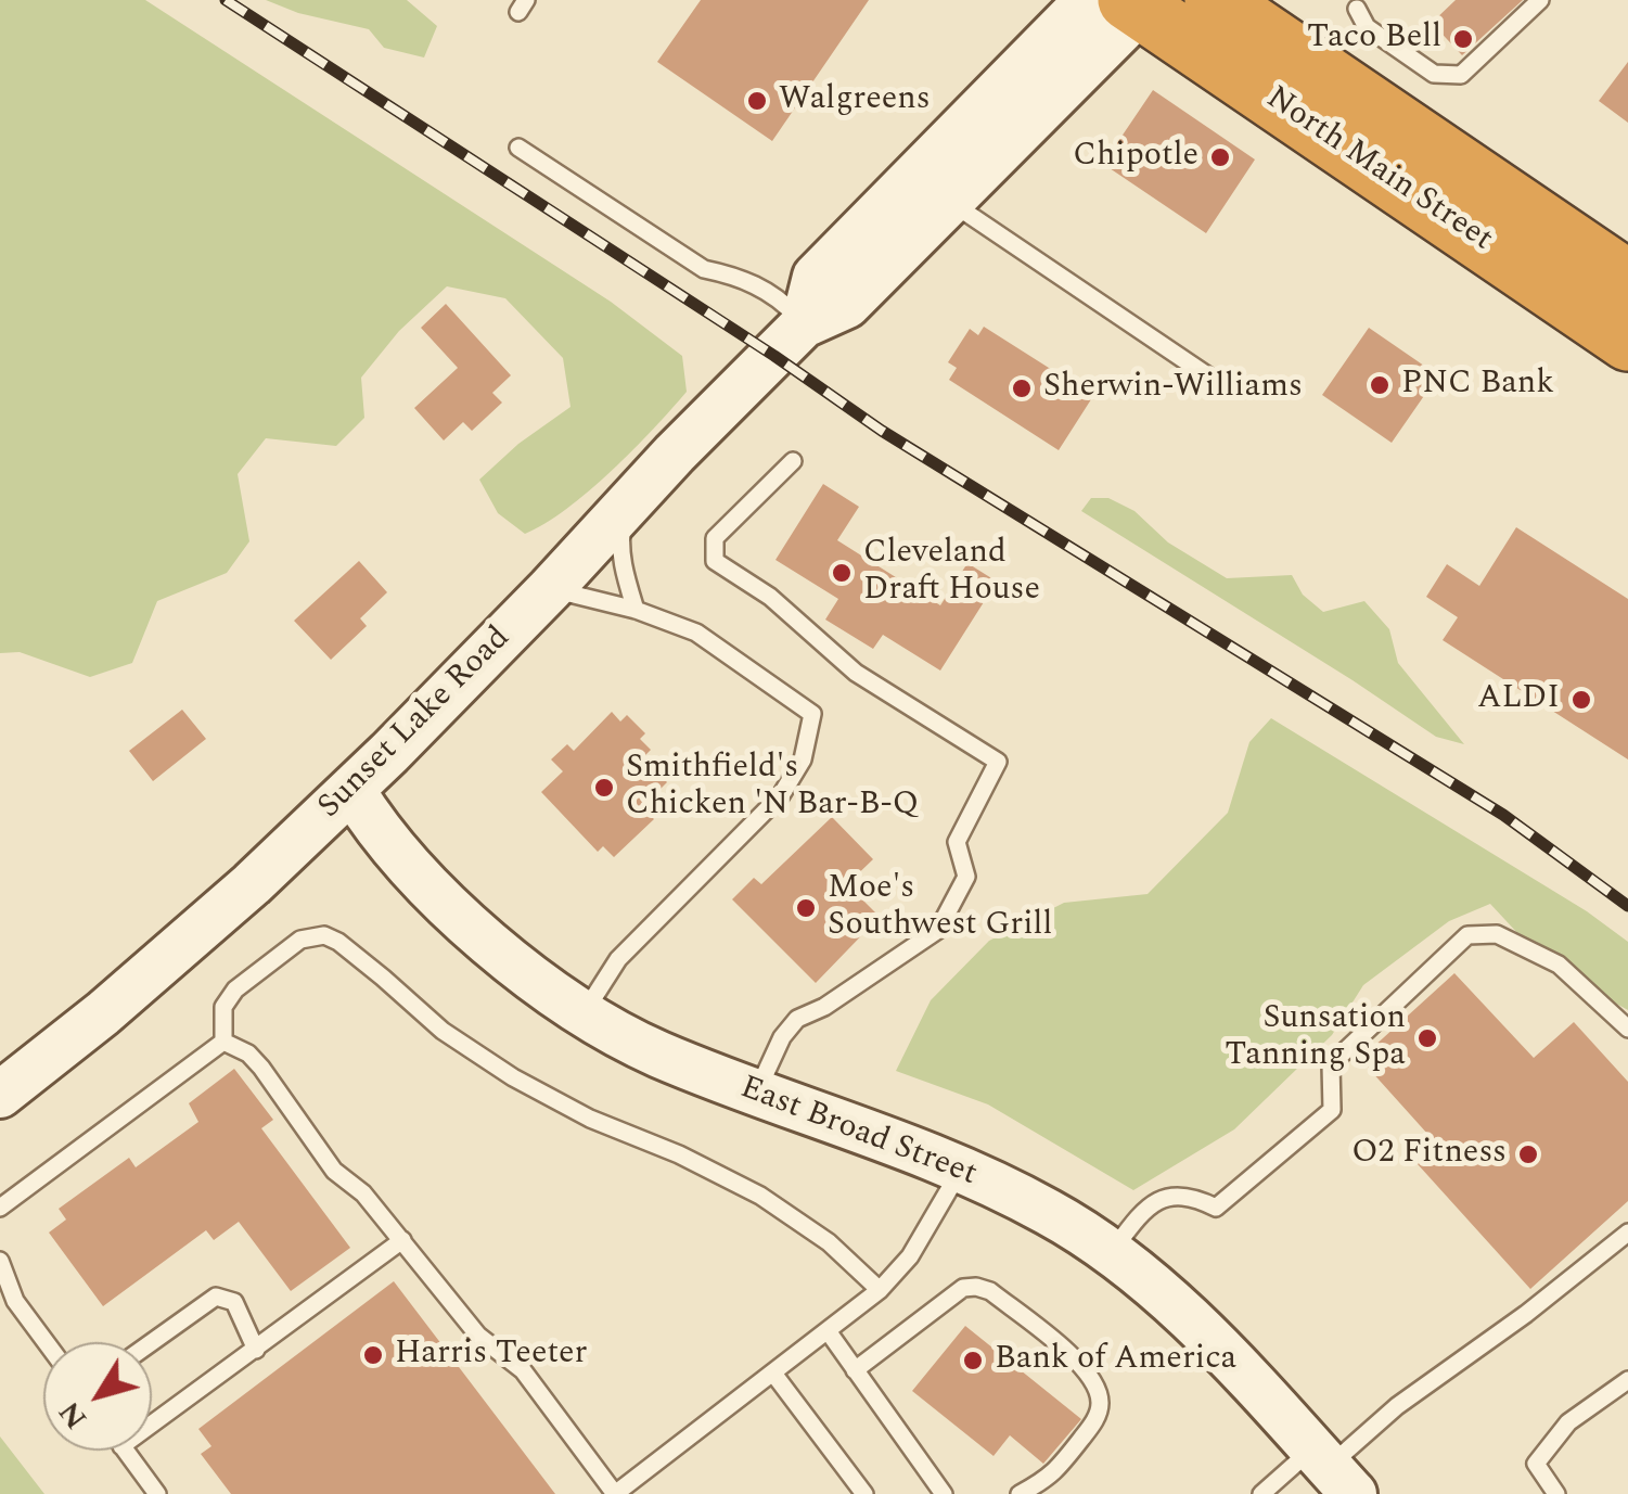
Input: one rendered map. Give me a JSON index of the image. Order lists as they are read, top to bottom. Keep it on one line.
{"streets":{"highway":["North Main Street"],"main road":["Sunset Lake Road","East Broad Street"]},"crossings":[["North Main Street","Sunset Lake Road"],["Sunset Lake Road","East Broad Street"]],"places":["Taco Bell","Walgreens","Chipotle","PNC Bank","Sherwin-Williams","Cleveland Draft House","ALDI","Smithfield's Chicken 'N Bar-B-Q","Moe's Southwest Grill","Sunsation Tanning Spa","O2 Fitness","Harris Teeter","Bank of America"],"north":"bottom left"}
